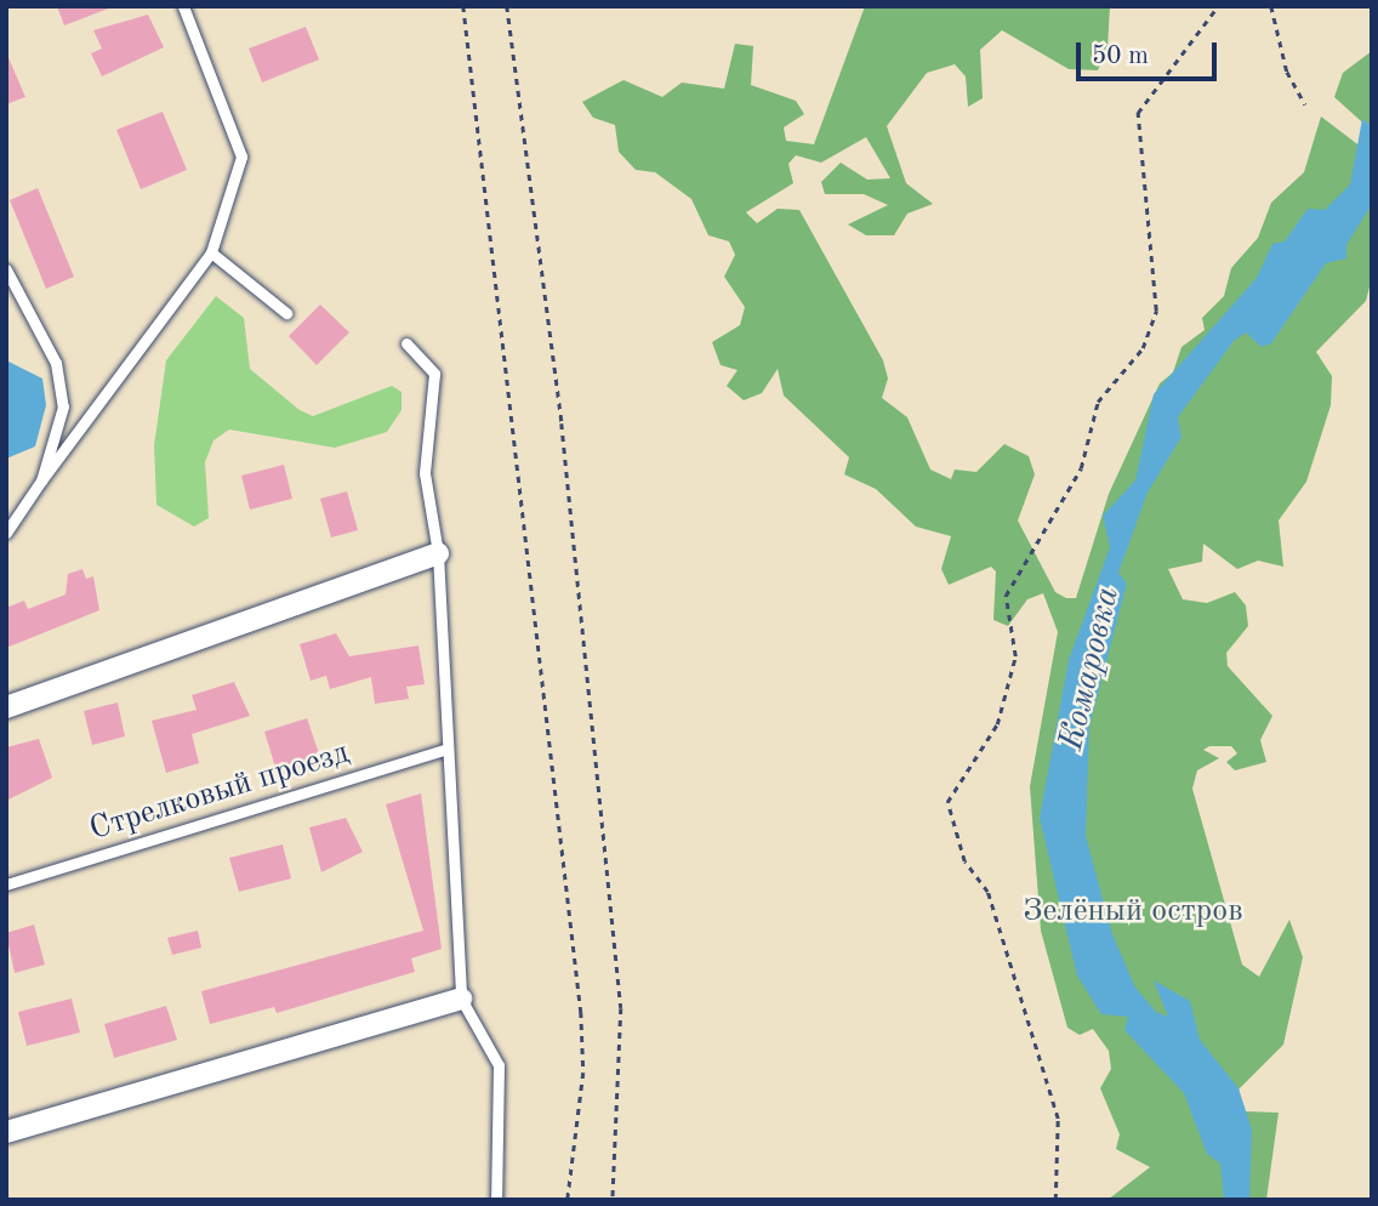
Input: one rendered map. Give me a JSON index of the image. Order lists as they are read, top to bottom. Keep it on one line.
{"streets":{"lane":["Стрелковый проезд"]},"water":["Комаровка"],"parks":["Зелёный остров"],"scale_bar":"50 m"}
